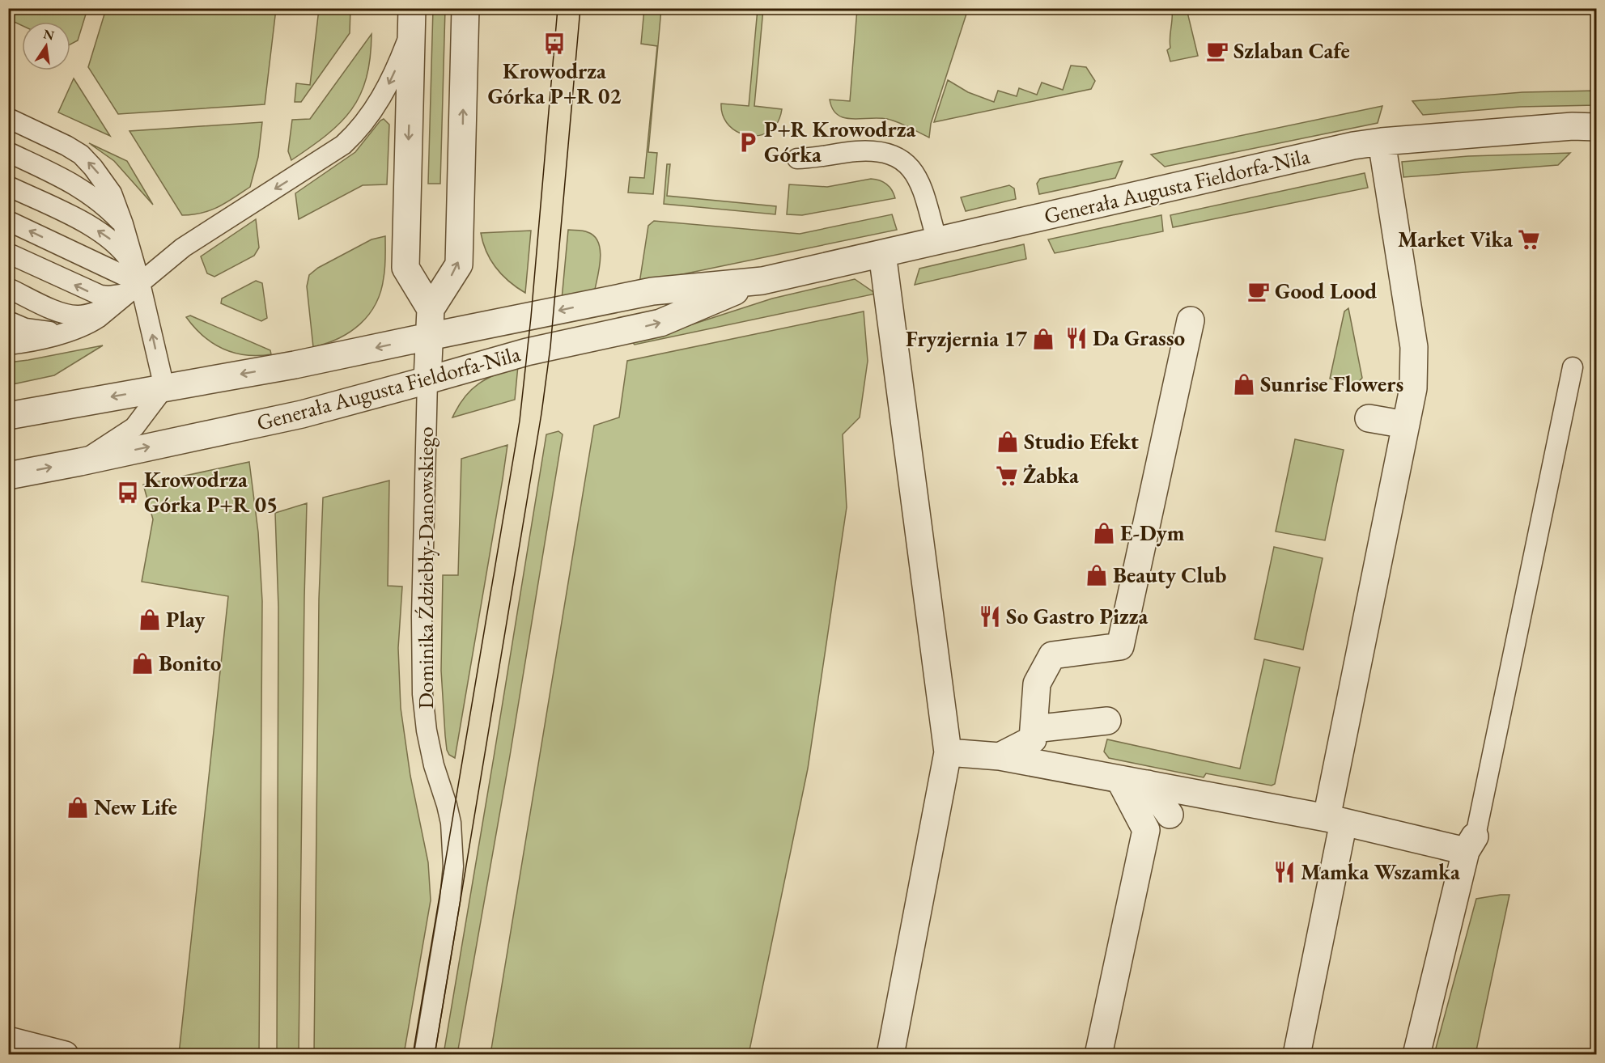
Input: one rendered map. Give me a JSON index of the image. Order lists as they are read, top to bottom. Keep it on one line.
{"streets":{"street":["Generała Augusta Fieldorfa-Nila","Dominika Ździebły-Danowskiego"]},"crossings":[["Generała Augusta Fieldorfa-Nila","Dominika Ździebły-Danowskiego"]],"places":{"bus stop":["Krowodrza Górka P+R 02","Krowodrza Górka P+R 05"],"cafe":["Szlaban Cafe","Good Lood"],"parking":["P+R Krowodrza Górka"],"supermarket":["Market Vika","Żabka"],"restaurant":["Da Grasso","So Gastro Pizza","Mamka Wszamka"],"shop":["Fryzjernia 17","Sunrise Flowers","Studio Efekt","E-Dym","Beauty Club","Play","Bonito","New Life"]},"north":"top"}
